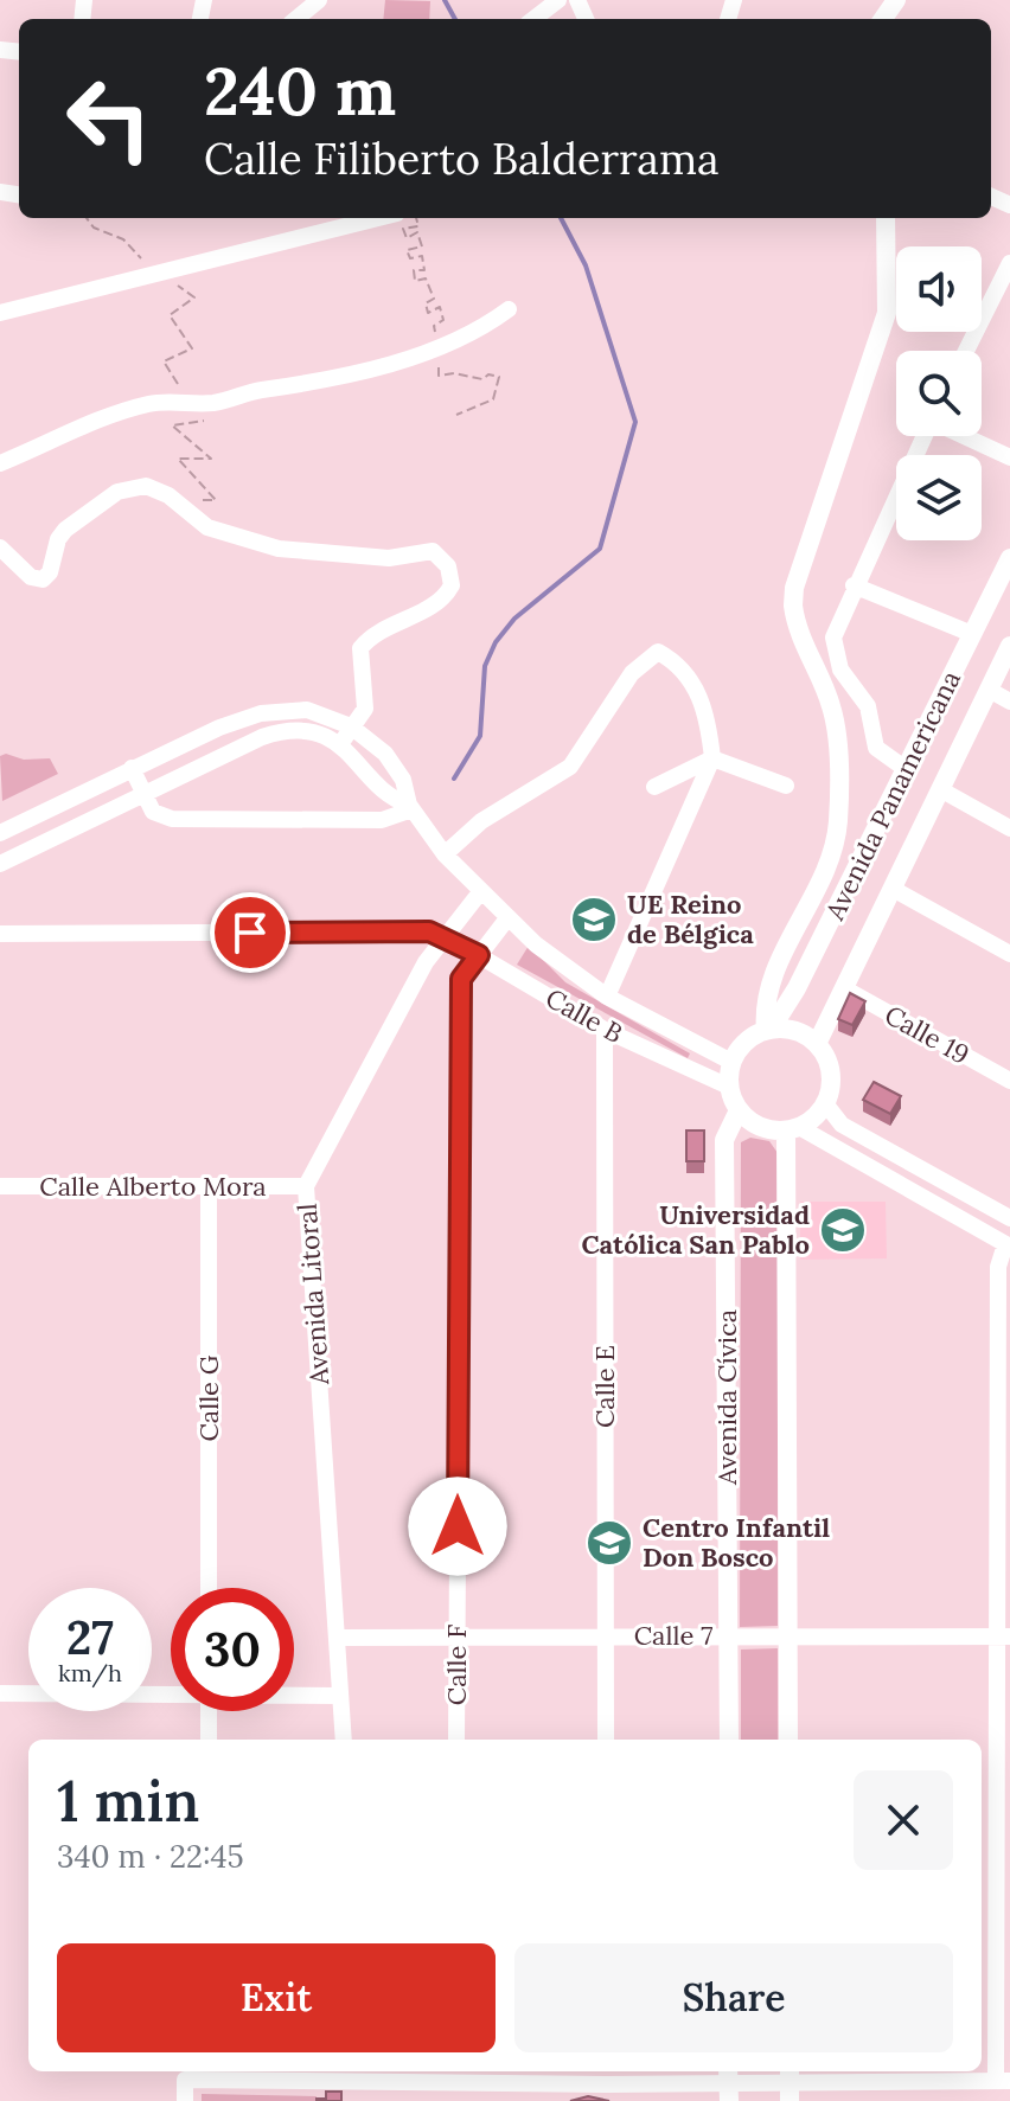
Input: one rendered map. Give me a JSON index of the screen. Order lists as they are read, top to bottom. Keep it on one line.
{"streets":{"main road":["Avenida Panamericana","Avenida Cívica"],"street":["Calle B","Calle 19","Calle Alberto Mora","Avenida Litoral","Calle E","Calle G","Calle 7","Calle F"]},"crossings":[["Avenida Panamericana","Calle B"],["Avenida Panamericana","Avenida Cívica"],["Calle B","Avenida Litoral"],["Calle B","Calle E"],["Calle B","Avenida Cívica"],["Calle B","Calle F"],["Calle Alberto Mora","Avenida Litoral"],["Calle Alberto Mora","Calle G"],["Avenida Litoral","Calle 7"],["Calle E","Calle 7"],["Avenida Cívica","Calle 7"],["Calle 7","Calle F"]],"places":{"school or university":["UE Reino de Bélgica","Universidad Católica San Pablo","Centro Infantil Don Bosco"]},"page":{"turn":["240 m","Calle Filiberto Balderrama"],"speed":"27 km/h","limit":"30","heading":["1 min","340 m · 22:45"],"buttons":["Exit","Share"]}}
